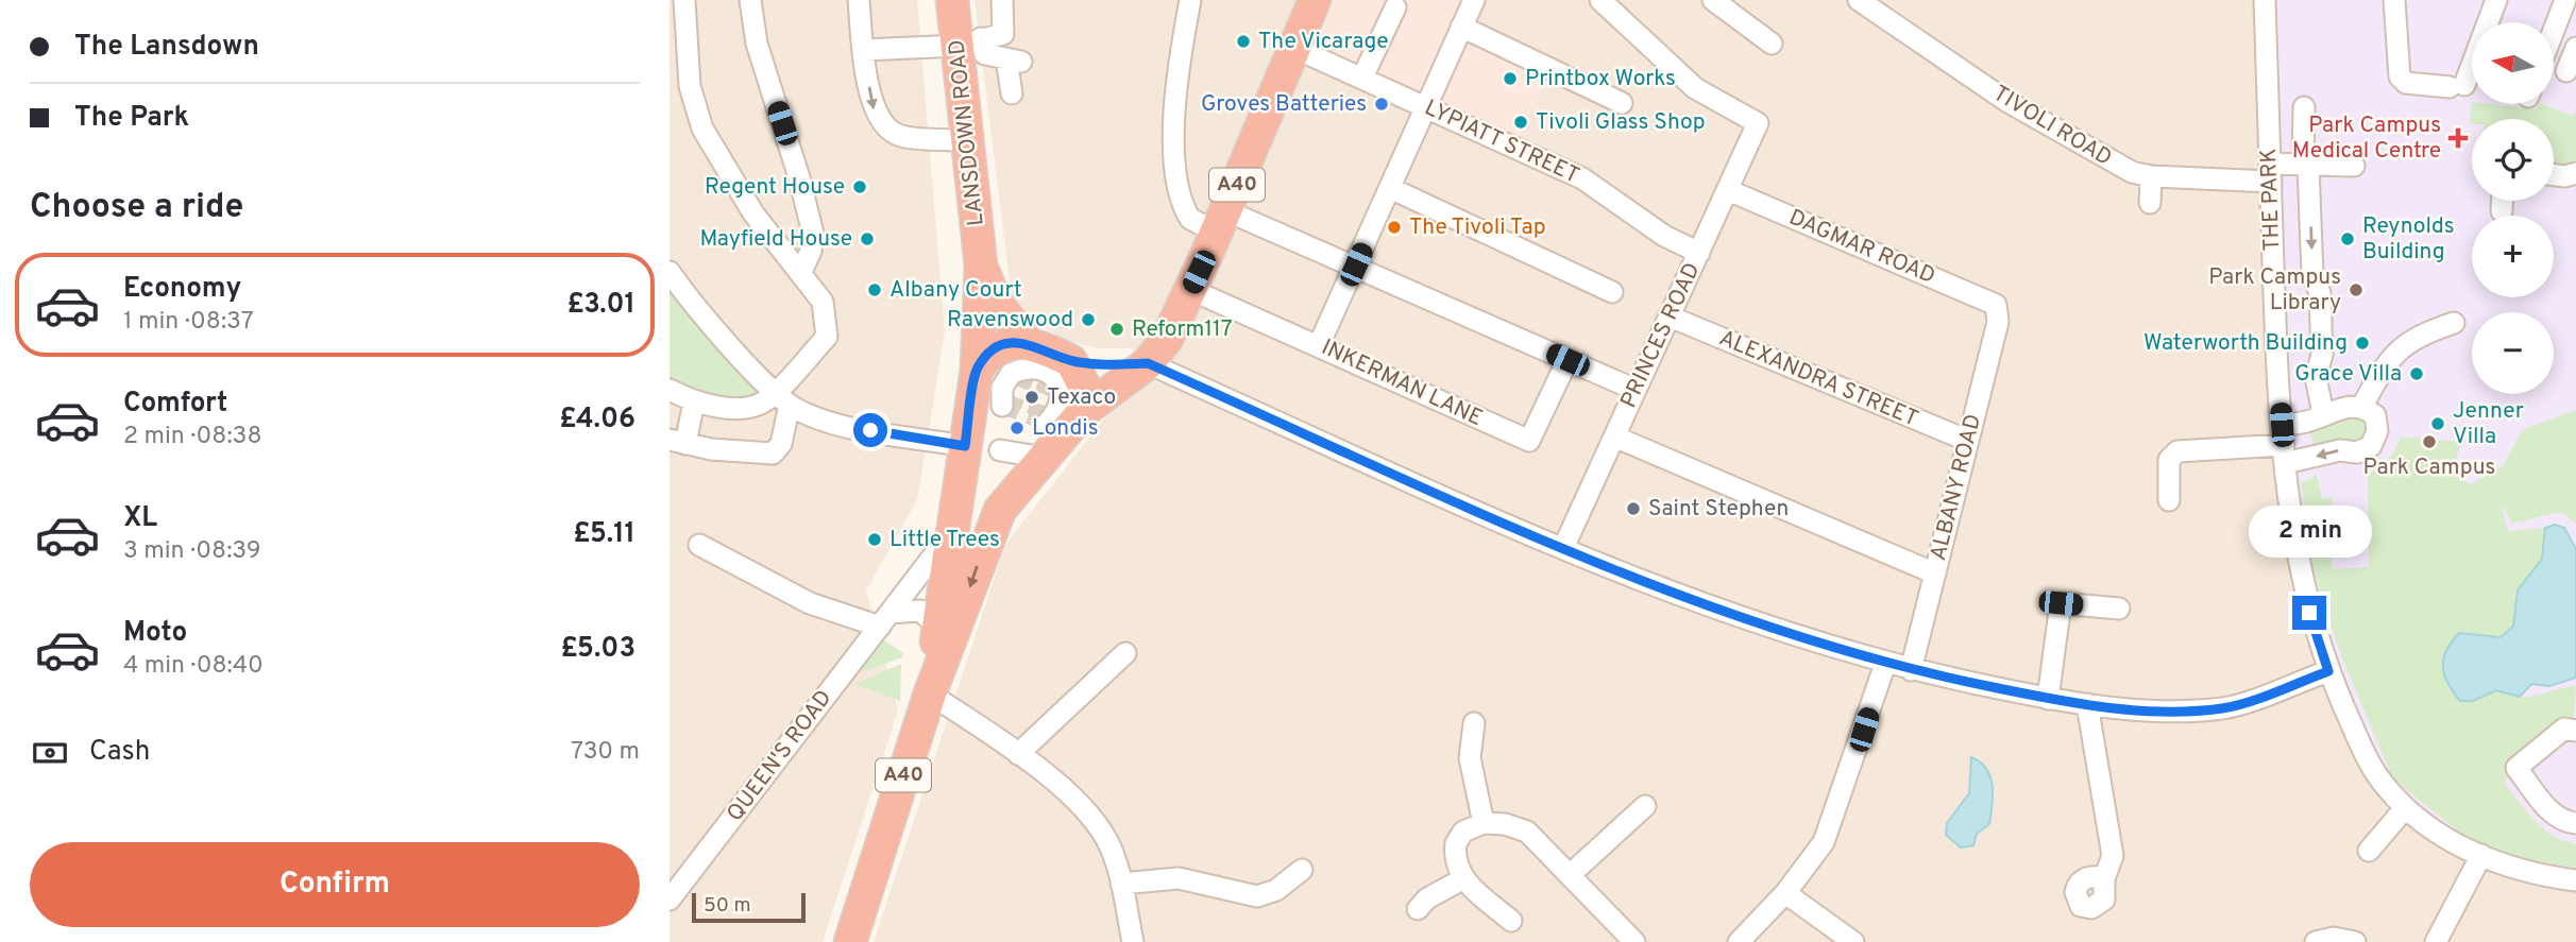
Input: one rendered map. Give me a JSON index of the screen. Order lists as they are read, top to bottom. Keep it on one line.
{"streets":{"highway":["LANSDOWN ROAD","A40"],"street":["TIVOLI ROAD","LYPIATT STREET","THE PARK","DAGMAR ROAD","PRINCES ROAD","ALEXANDRA STREET","INKERMAN LANE","ALBANY ROAD","QUEEN'S ROAD"]},"crossings":[["TIVOLI ROAD","THE PARK"],["LANSDOWN ROAD","A40"],["LYPIATT STREET","A40"],["LYPIATT STREET","PRINCES ROAD"],["A40","INKERMAN LANE"],["A40","QUEEN'S ROAD"],["DAGMAR ROAD","PRINCES ROAD"],["DAGMAR ROAD","ALBANY ROAD"],["PRINCES ROAD","ALEXANDRA STREET"],["ALEXANDRA STREET","ALBANY ROAD"]],"places":{"other":["The Vicarage","Printbox Works","Groves Batteries","Tivoli Glass Shop","Regent House","The Tivoli Tap","Mayfield House","Reynolds Building","Albany Court","Park Campus Library","Ravenswood","Reform117","Waterworth Building","Grace Villa","Texaco","Jenner Villa","Londis","Park Campus","Saint Stephen","Little Trees"],"health":["Park Campus Medical Centre"]},"scale_bar":"50 m","north":"left","page":{"banner":["The Lansdown","The Park"],"map_buttons":["+","−"],"heading":"Choose a ride","list":[{"name":"Economy","note":"1 min · 08:37","value":"£3.01"},{"name":"Comfort","note":"2 min · 08:38","value":"£4.06"},{"name":"XL","note":"3 min · 08:39","value":"£5.11"},{"name":"Moto","note":"4 min · 08:40","value":"£5.03"}],"bubble":"2 min","pay":["Cash","730 m"],"buttons":"Confirm","scale":"50 m"}}
